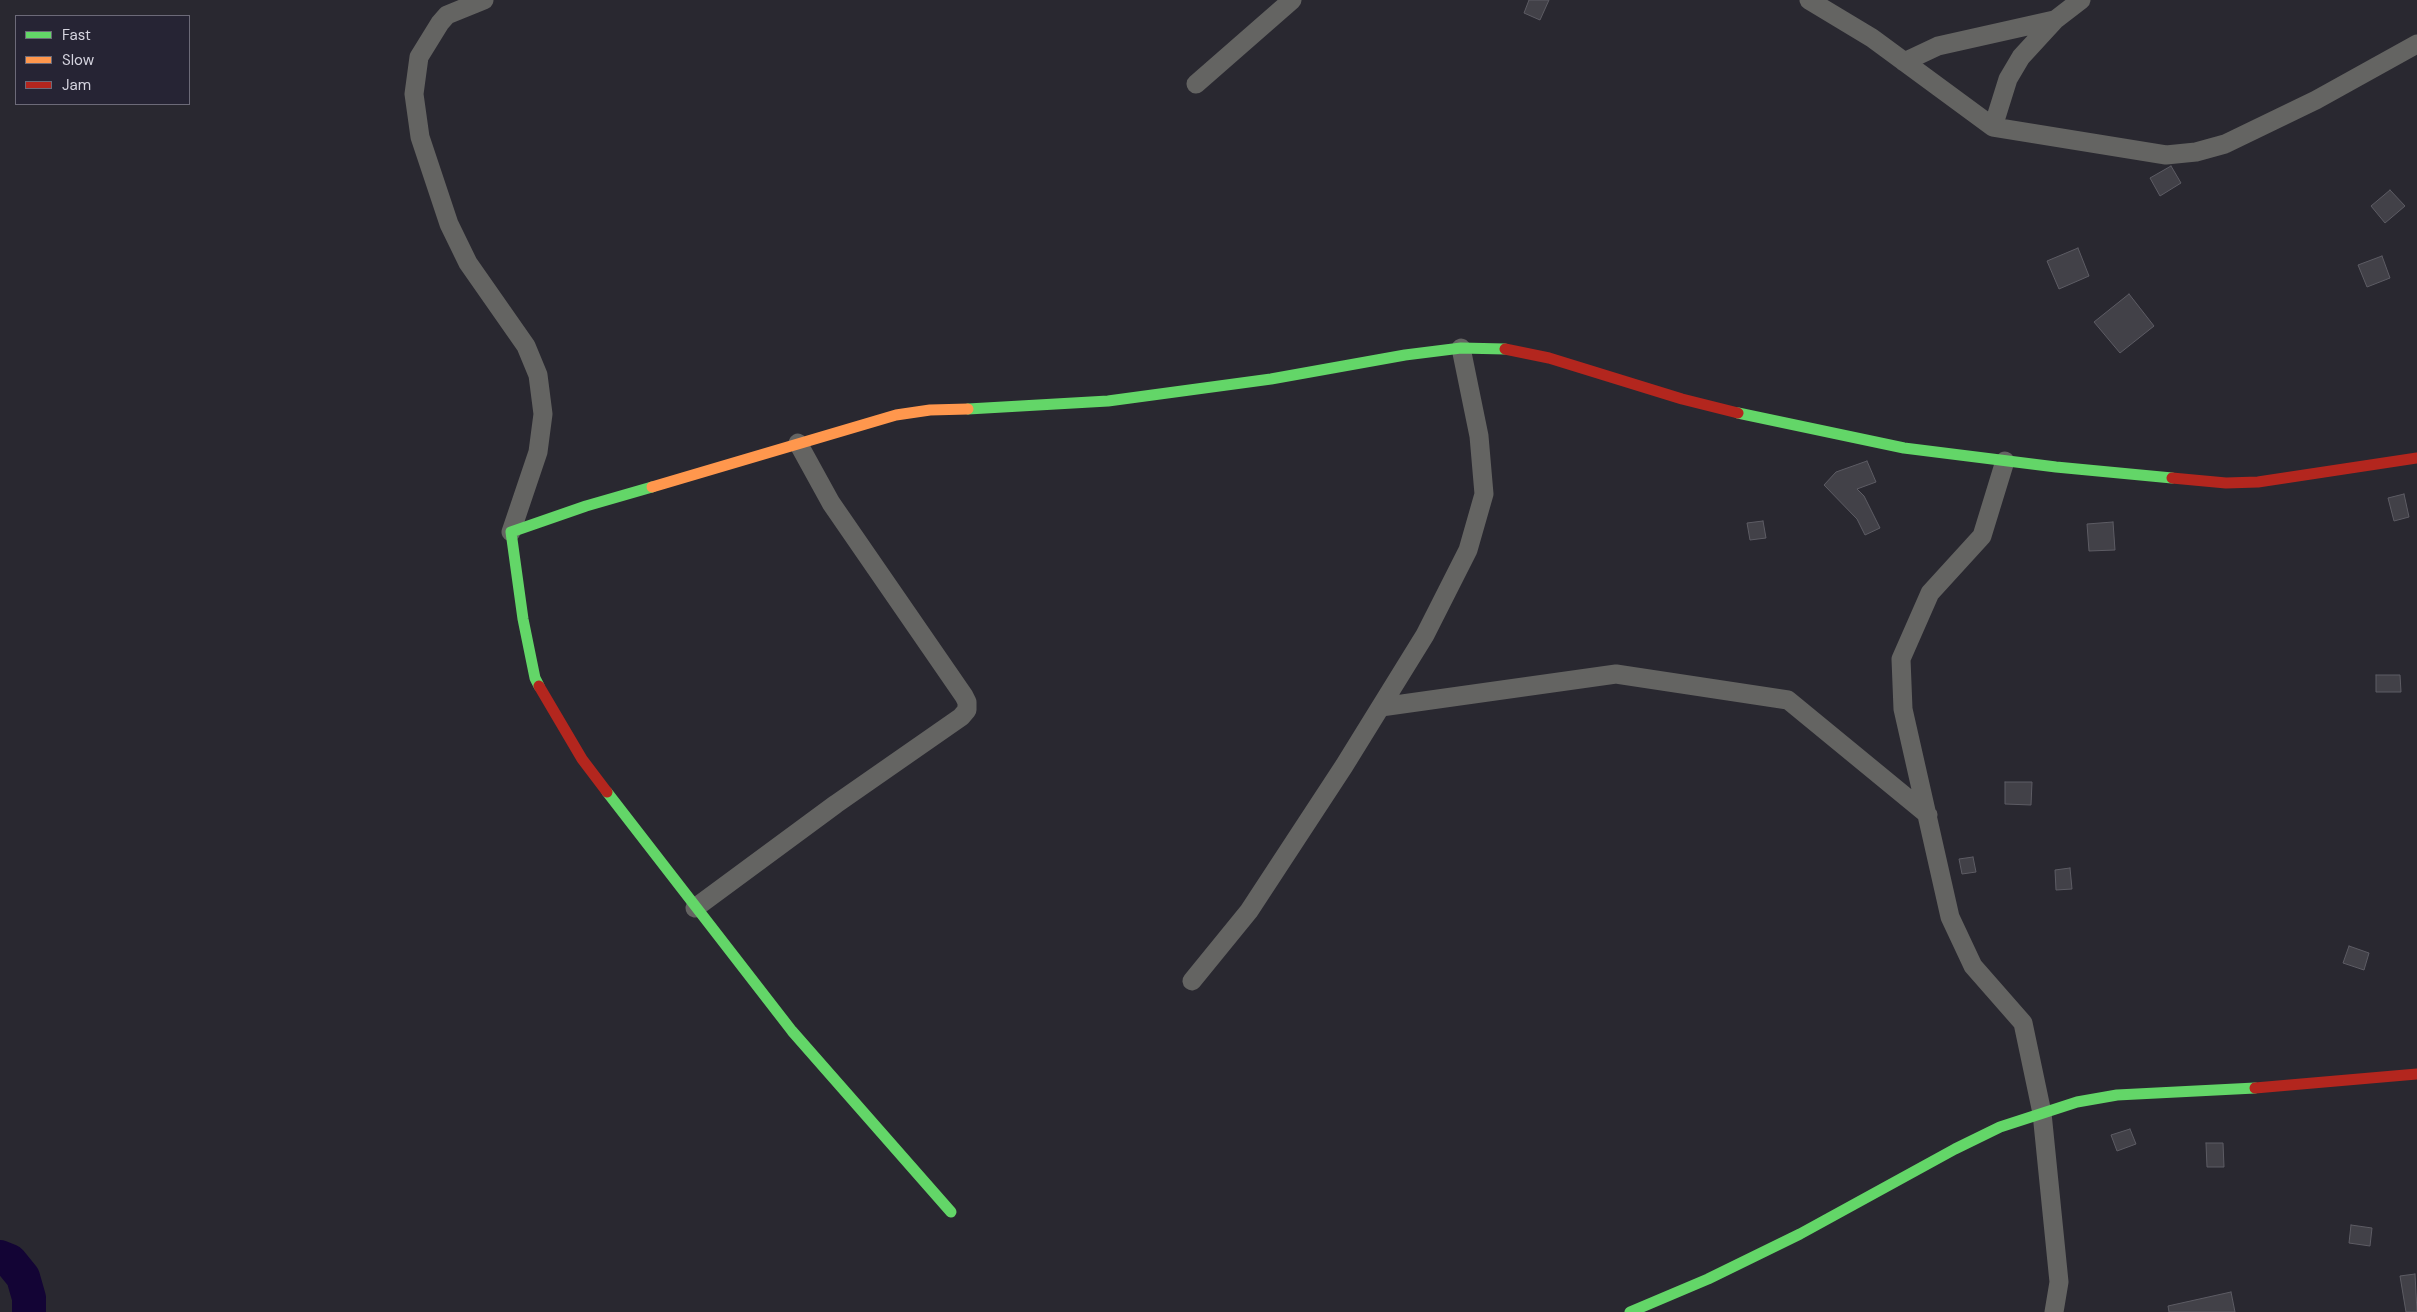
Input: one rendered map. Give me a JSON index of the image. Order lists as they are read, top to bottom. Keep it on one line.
{"legend":["Fast","Slow","Jam"]}
